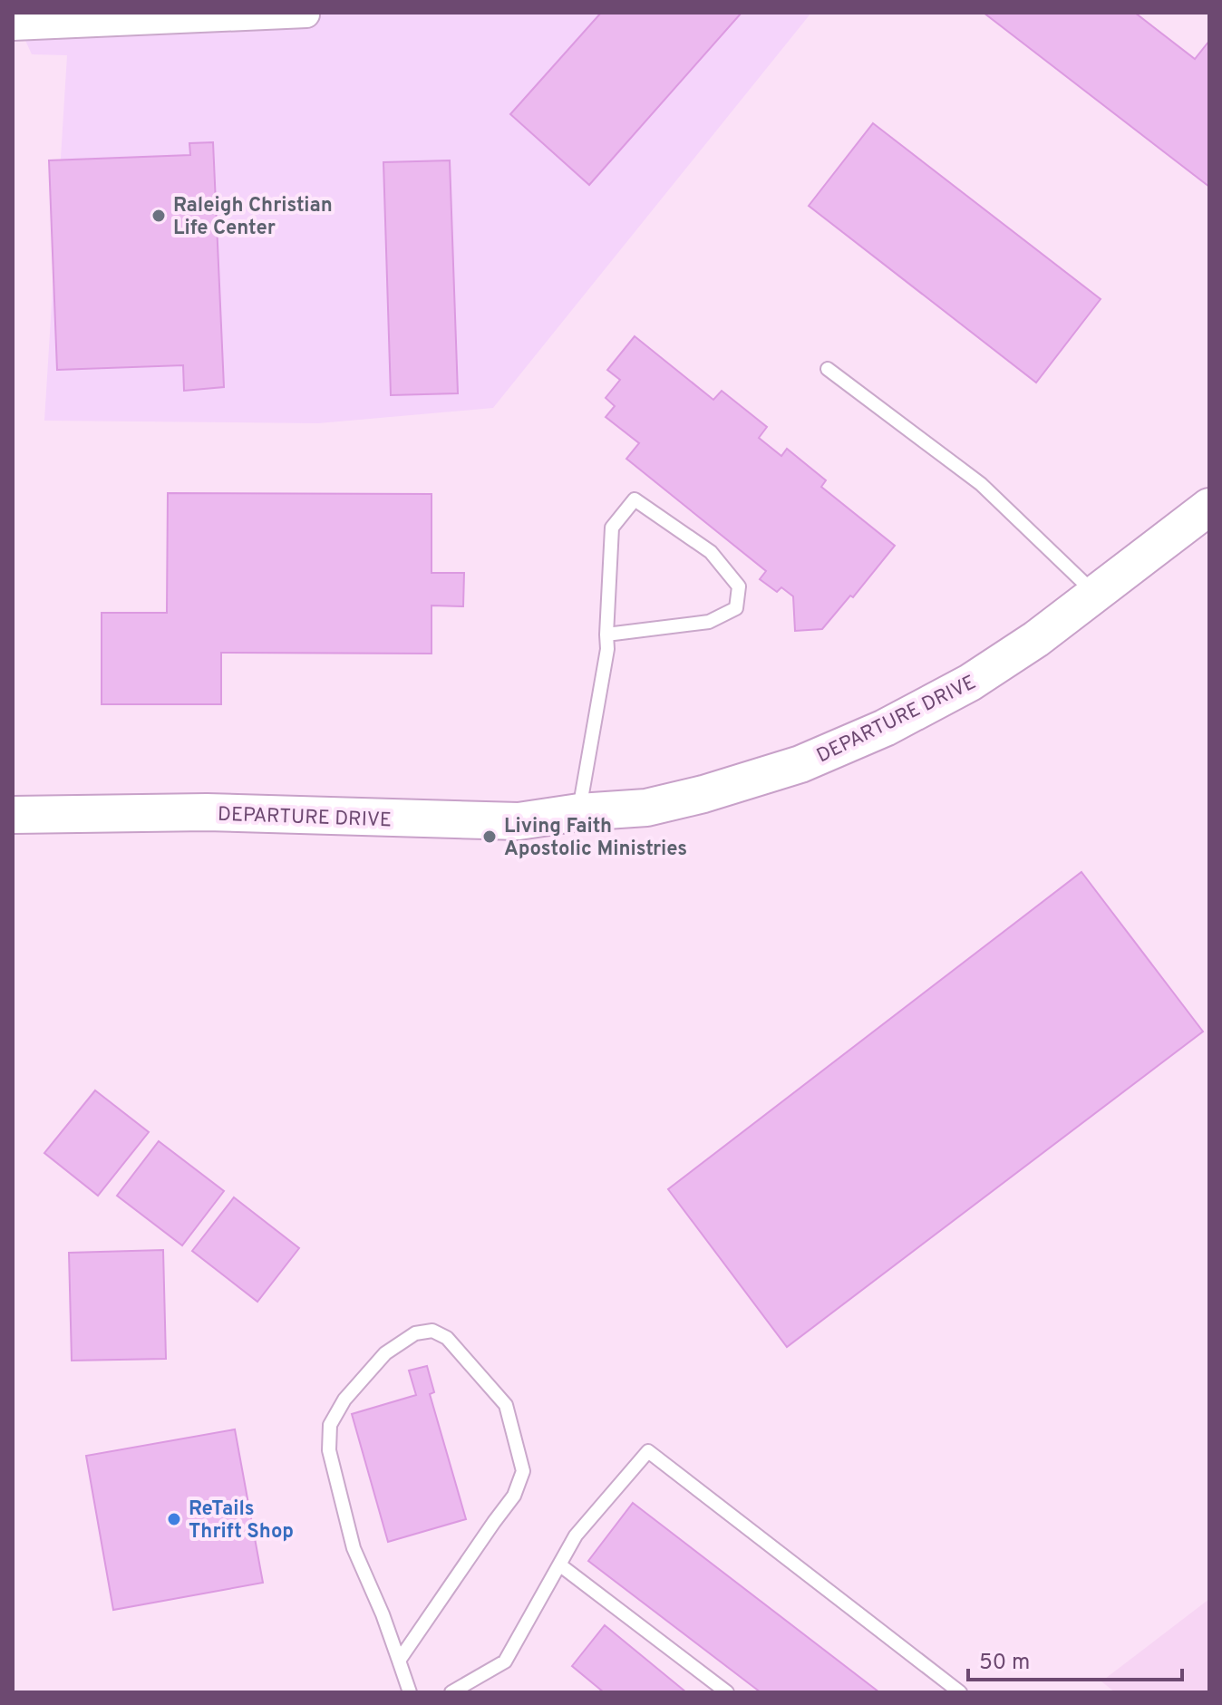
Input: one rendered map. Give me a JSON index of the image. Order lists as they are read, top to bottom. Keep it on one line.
{"streets":{"street":["DEPARTURE DRIVE"]},"places":["Raleigh Christian Life Center","Living Faith Apostolic Ministries","ReTails Thrift Shop"],"scale_bar":"50 m"}
